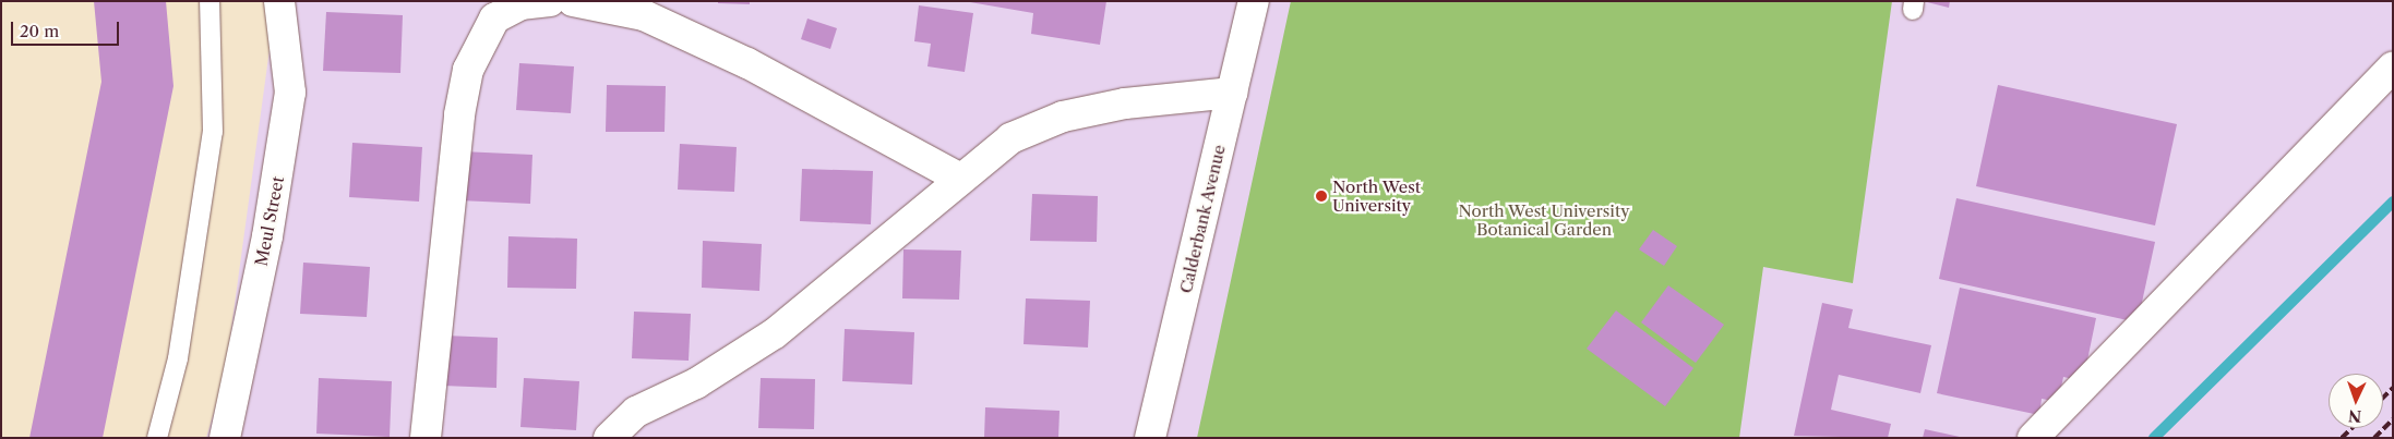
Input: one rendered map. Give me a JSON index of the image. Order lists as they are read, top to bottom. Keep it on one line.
{"streets":{"street":["Calderbank Avenue","Meul Street"]},"parks":["North West University Botanical Garden"],"places":["North West University"],"scale_bar":"20 m","north":"bottom"}
